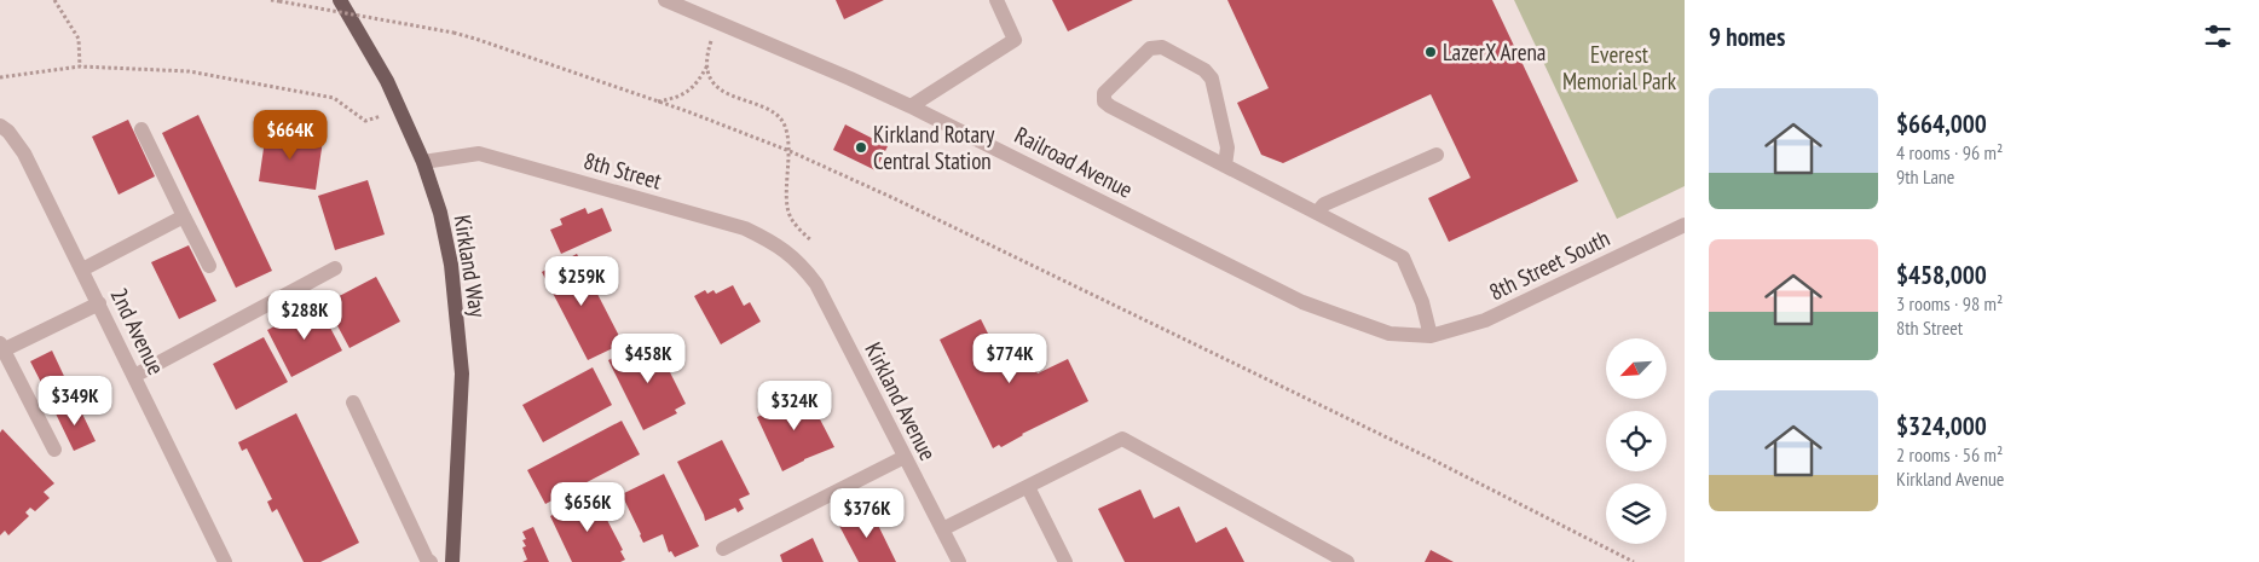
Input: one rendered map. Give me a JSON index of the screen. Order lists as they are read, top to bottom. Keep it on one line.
{"streets":{"main road":["Kirkland Way"],"street":["Railroad Avenue","8th Street","8th Street South","2nd Avenue","Kirkland Avenue"]},"crossings":[["Railroad Avenue","8th Street South"],["8th Street","Kirkland Way"],["8th Street","Kirkland Avenue"]],"parks":["Everest Memorial Park"],"places":["LazerX Arena","Kirkland Rotary Central Station"],"north":"bottom left","page":{"heading":"9 homes","list":[{"name":"$664,000","note":"4 rooms · 96 m² · 9th Lane"},{"name":"$458,000","note":"3 rooms · 98 m² · 8th Street"},{"name":"$324,000","note":"2 rooms · 56 m² · Kirkland Avenue"}],"price":["$664K","$259K","$288K","$458K","$774K","$349K","$324K","$656K","$376K"]}}
